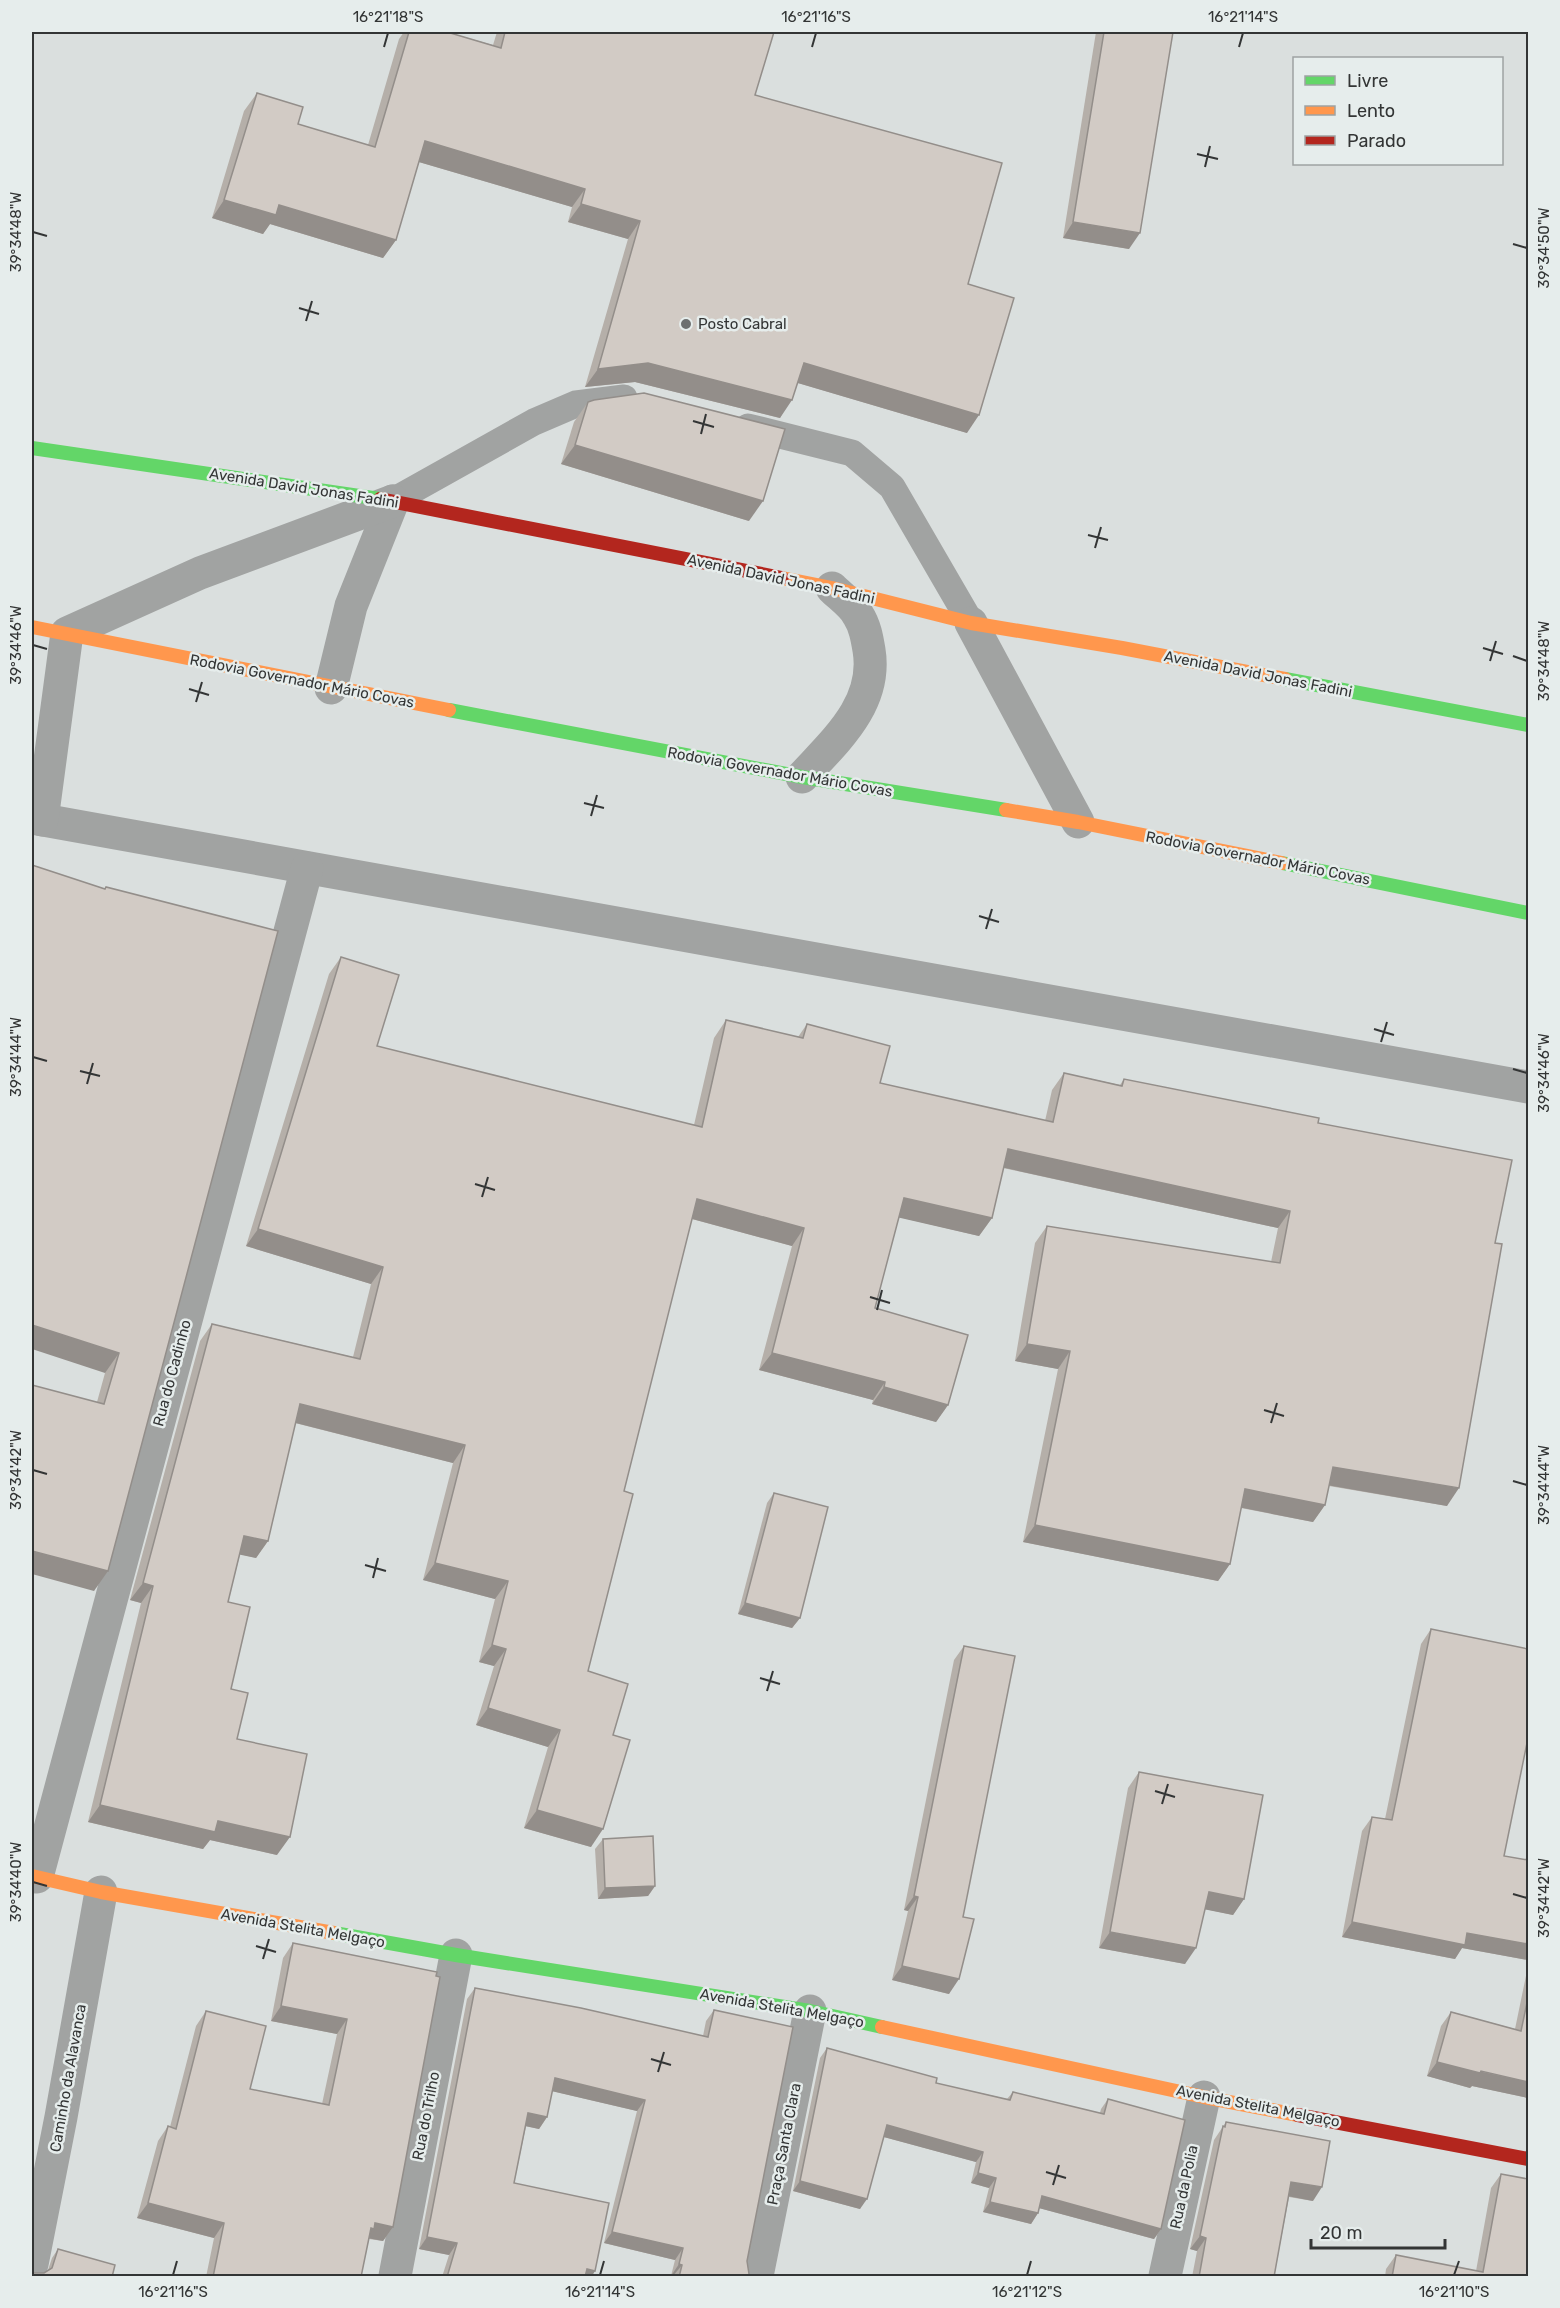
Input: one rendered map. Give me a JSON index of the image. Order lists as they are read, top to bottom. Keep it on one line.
{"streets":{"main road":["Avenida David Jonas Fadini","Rodovia Governador Mário Covas","Avenida Stelita Melgaço"],"street":["Rua do Cadinho","Caminho da Alavanca","Rua do Trilho","Praça Santa Clara","Rua da Polia"]},"crossings":[["Rua do Cadinho","Avenida Stelita Melgaço"],["Avenida Stelita Melgaço","Caminho da Alavanca"],["Avenida Stelita Melgaço","Rua do Trilho"],["Avenida Stelita Melgaço","Praça Santa Clara"],["Avenida Stelita Melgaço","Rua da Polia"]],"places":["Posto Cabral"],"legend":["Livre","Lento","Parado"],"scale_bar":"20 m","coordinates":["16°21'18\"S","16°21'16\"S","16°21'14\"S","39°34'48\"W","39°34'50\"W","39°34'46\"W","39°34'44\"W","39°34'42\"W","39°34'40\"W","16°21'12\"S","16°21'10\"S"]}
